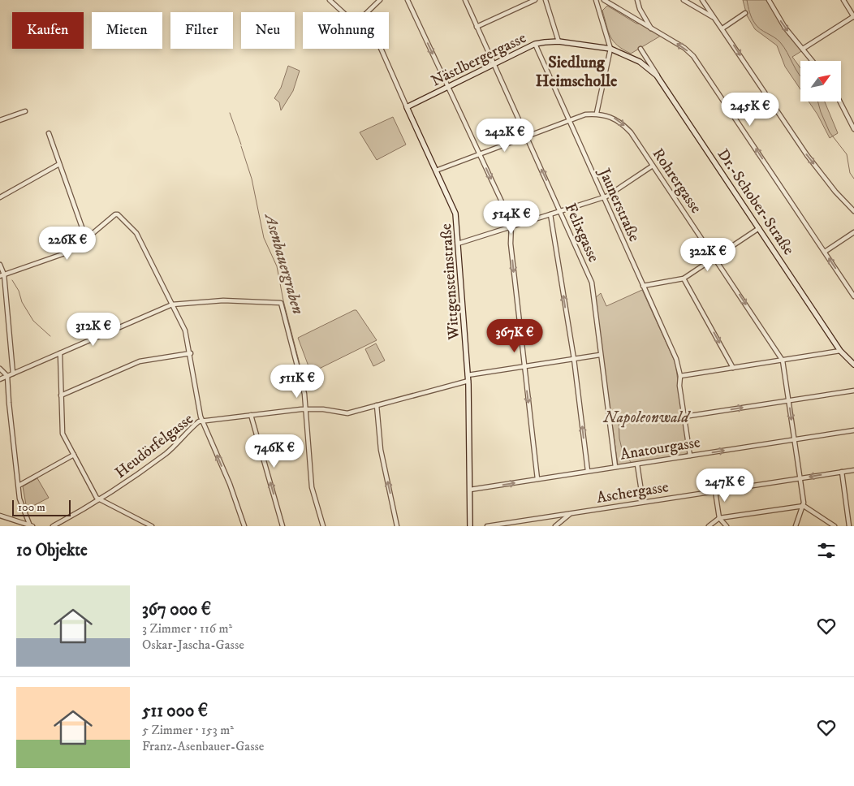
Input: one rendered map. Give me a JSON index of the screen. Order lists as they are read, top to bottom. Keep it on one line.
{"streets":{"street":["Nästlbergergasse","Rohrergasse","Dr.-Schober-Straße","Jaunerstraße","Felixgasse","Wittgensteinstraße","Heudörfelgasse","Anatourgasse","Aschergasse"]},"crossings":[["Nästlbergergasse","Dr.-Schober-Straße"],["Nästlbergergasse","Jaunerstraße"],["Nästlbergergasse","Felixgasse"],["Nästlbergergasse","Wittgensteinstraße"],["Rohrergasse","Jaunerstraße"],["Rohrergasse","Felixgasse"],["Rohrergasse","Wittgensteinstraße"],["Jaunerstraße","Anatourgasse"],["Felixgasse","Heudörfelgasse"],["Felixgasse","Anatourgasse"],["Wittgensteinstraße","Heudörfelgasse"],["Wittgensteinstraße","Anatourgasse"]],"one_way":["Rohrergasse","Anatourgasse"],"districts":["Siedlung Heimscholle"],"water":["Asenbauergraben"],"parks":["Napoleonwald"],"scale_bar":"100 m","north":"top right","page":{"chip":["Kaufen","Mieten","Filter","Neu","Wohnung"],"price":["245K €","242K €","514K €","226K €","322K €","312K €","367K €","511K €","746K €","247K €"],"scale":"100 m","heading":"10 Objekte","list":[{"name":"367 000 €","note":"3 Zimmer · 116 m² · Oskar-Jascha-Gasse"},{"name":"511 000 €","note":"5 Zimmer · 153 m² · Franz-Asenbauer-Gasse"}]}}
